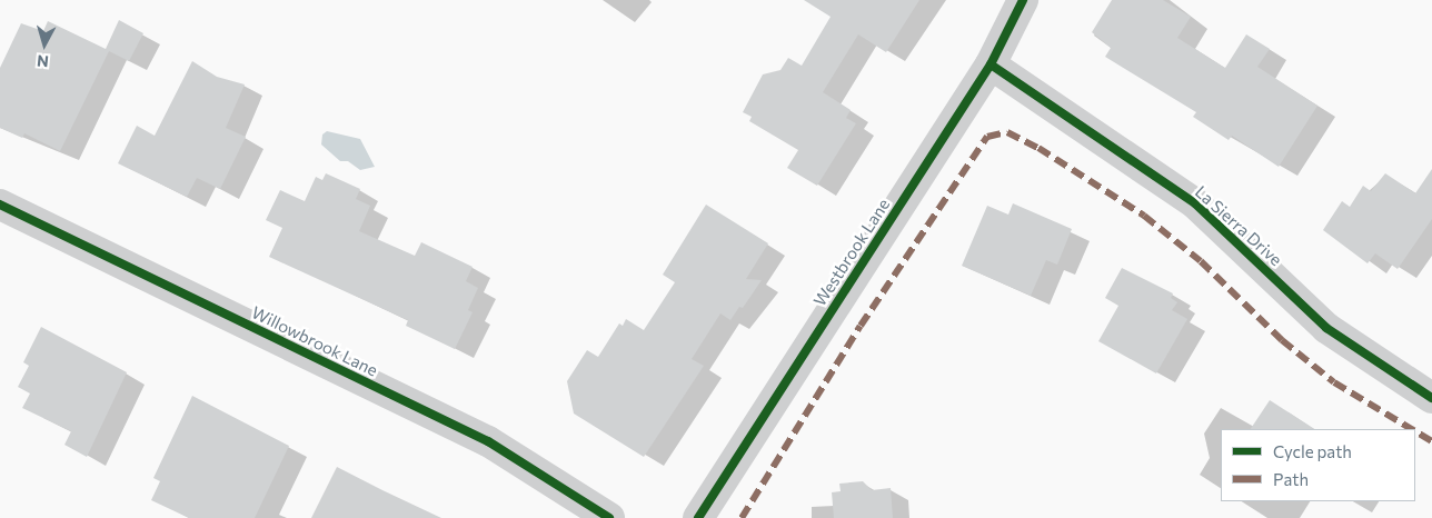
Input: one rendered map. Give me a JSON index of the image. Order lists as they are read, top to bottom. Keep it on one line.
{"streets":{"street":["La Sierra Drive","Westbrook Lane","Willowbrook Lane"]},"crossings":[["La Sierra Drive","Westbrook Lane"]],"legend":["Cycle path","Path"],"north":"bottom"}
